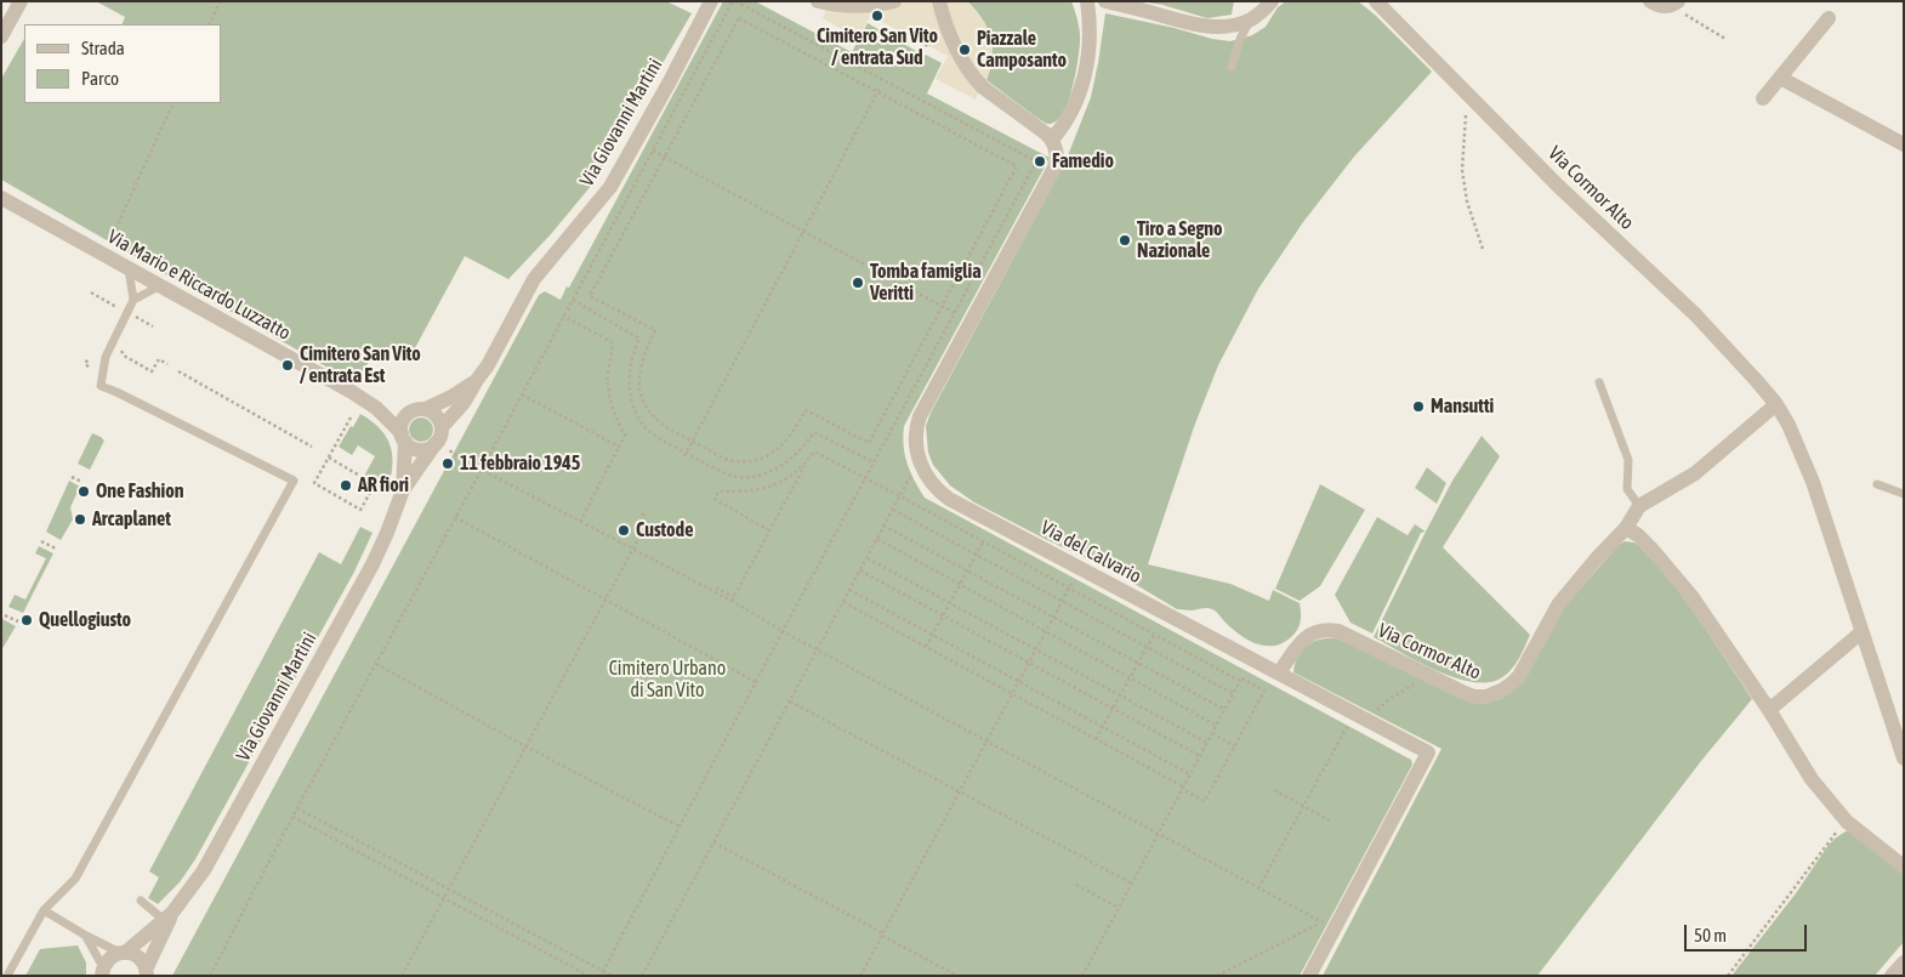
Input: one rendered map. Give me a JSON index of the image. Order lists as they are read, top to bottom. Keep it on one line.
{"streets":{"street":["Via Giovanni Martini","Via Cormor Alto","Via Mario e Riccardo Luzzatto","Via del Calvario"]},"crossings":[["Via Giovanni Martini","Via Mario e Riccardo Luzzatto"],["Via Cormor Alto","Via del Calvario"]],"parks":["Cimitero Urbano di San Vito"],"places":["Cimitero San Vito / entrata Sud","Piazzale Camposanto","Famedio","Tiro a Segno Nazionale","Tomba famiglia Veritti","Cimitero San Vito / entrata Est","Mansutti","11 febbraio 1945","AR fiori","One Fashion","Arcaplanet","Custode","Quellogiusto"],"legend":["Strada","Parco"],"scale_bar":"50 m"}
